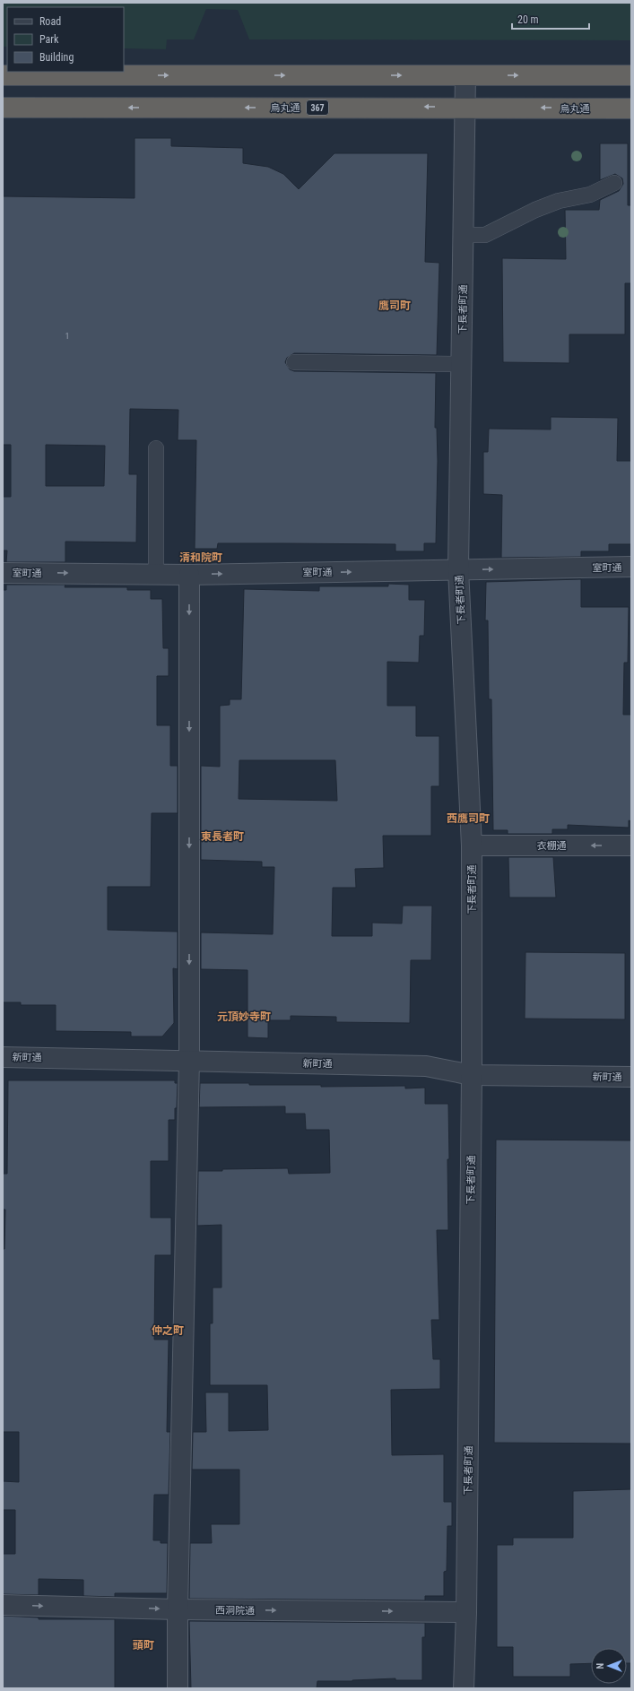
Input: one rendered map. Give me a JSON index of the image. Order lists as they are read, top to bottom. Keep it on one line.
{"streets":{"highway":["烏丸通","367"],"street":["下長者町通","室町通","衣棚通","新町通","西洞院通"]},"crossings":[["烏丸通","下長者町通"],["下長者町通","室町通"],["下長者町通","衣棚通"],["下長者町通","新町通"],["下長者町通","西洞院通"]],"one_way":["室町通","衣棚通","西洞院通"],"districts":["鷹司町","清和院町","西鷹司町","東長者町","元頂妙寺町","仲之町","頭町"],"house_numbers":["1"],"legend":["Road","Park","Building"],"scale_bar":"20 m","north":"left"}
